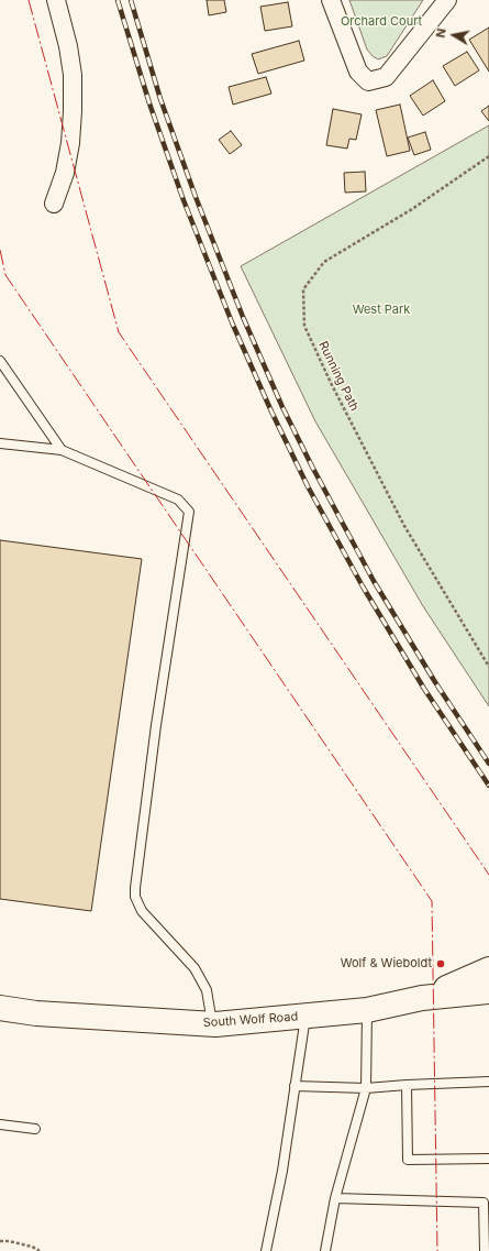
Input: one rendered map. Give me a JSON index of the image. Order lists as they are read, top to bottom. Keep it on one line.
{"streets":{"main road":["South Wolf Road"],"path":["Running Path"]},"parks":["Orchard Court","West Park"],"places":["Wolf & Wieboldt"],"north":"left"}
